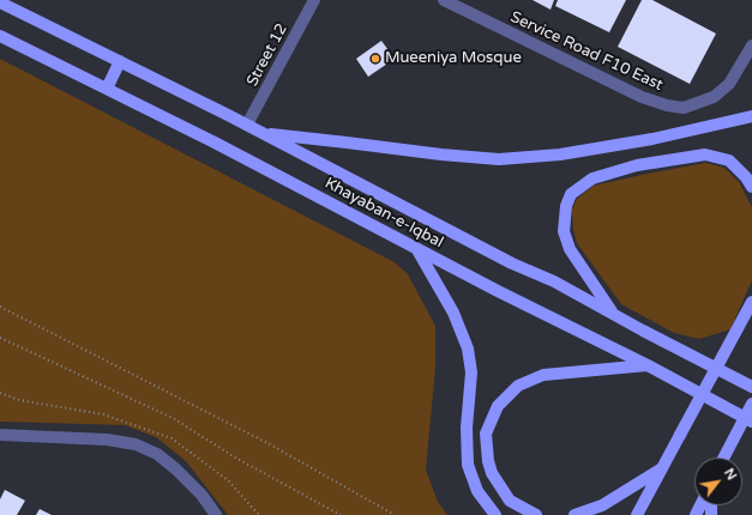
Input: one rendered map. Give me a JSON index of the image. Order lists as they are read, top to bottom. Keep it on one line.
{"streets":{"main road":["Khayaban-e-Iqbal"],"street":["Service Road F10 East","Street 12"]},"crossings":[["Street 12","Khayaban-e-Iqbal"]],"places":["Mueeniya Mosque"],"north":"top right"}
